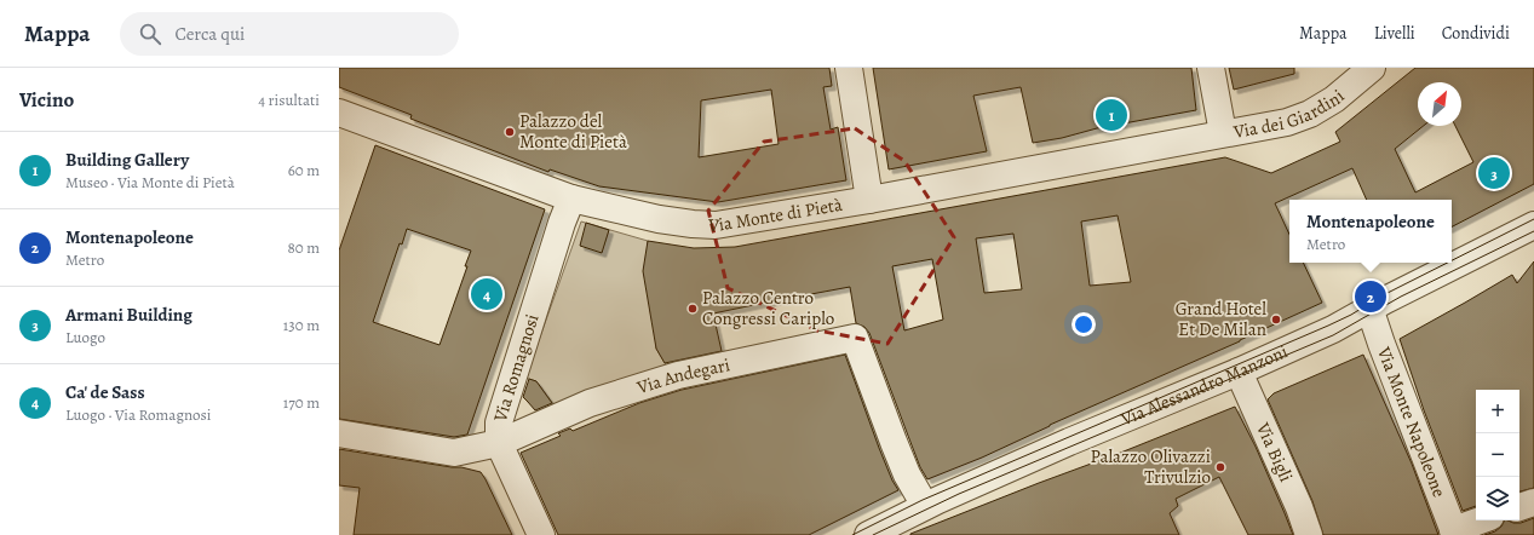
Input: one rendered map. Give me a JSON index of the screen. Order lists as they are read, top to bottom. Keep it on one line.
{"streets":{"street":["Via dei Giardini","Via Monte di Pietà","Via Romagnosi","Via Andegari","Via Alessandro Manzoni","Via Monte Napoleone","Via Bigli"]},"crossings":[["Via dei Giardini","Via Monte di Pietà"],["Via Monte di Pietà","Via Romagnosi"],["Via Romagnosi","Via Andegari"],["Via Andegari","Via Alessandro Manzoni"],["Via Alessandro Manzoni","Via Monte Napoleone"],["Via Alessandro Manzoni","Via Bigli"]],"places":["Palazzo del Monte di Pietà","Palazzo Centro Congressi Cariplo","Grand Hotel Et De Milan","Palazzo Olivazzi Trivulzio"],"north":"top right","page":{"header":"Mappa","search":"Cerca qui","nav":["Mappa","Livelli","Condividi"],"heading":["Vicino","4 risultati"],"pins":["1","3","4","2"],"list":[{"mark":"1","name":"Building Gallery","note":"Museo · Via Monte di Pietà","value":"60 m"},{"mark":"2","name":"Montenapoleone","note":"Metro","value":"80 m"},{"mark":"3","name":"Armani Building","note":"Luogo","value":"130 m"},{"mark":"4","name":"Ca' de Sass","note":"Luogo · Via Romagnosi","value":"170 m"}],"popup":["Montenapoleone","Metro"],"map_buttons":["+","−"]}}
